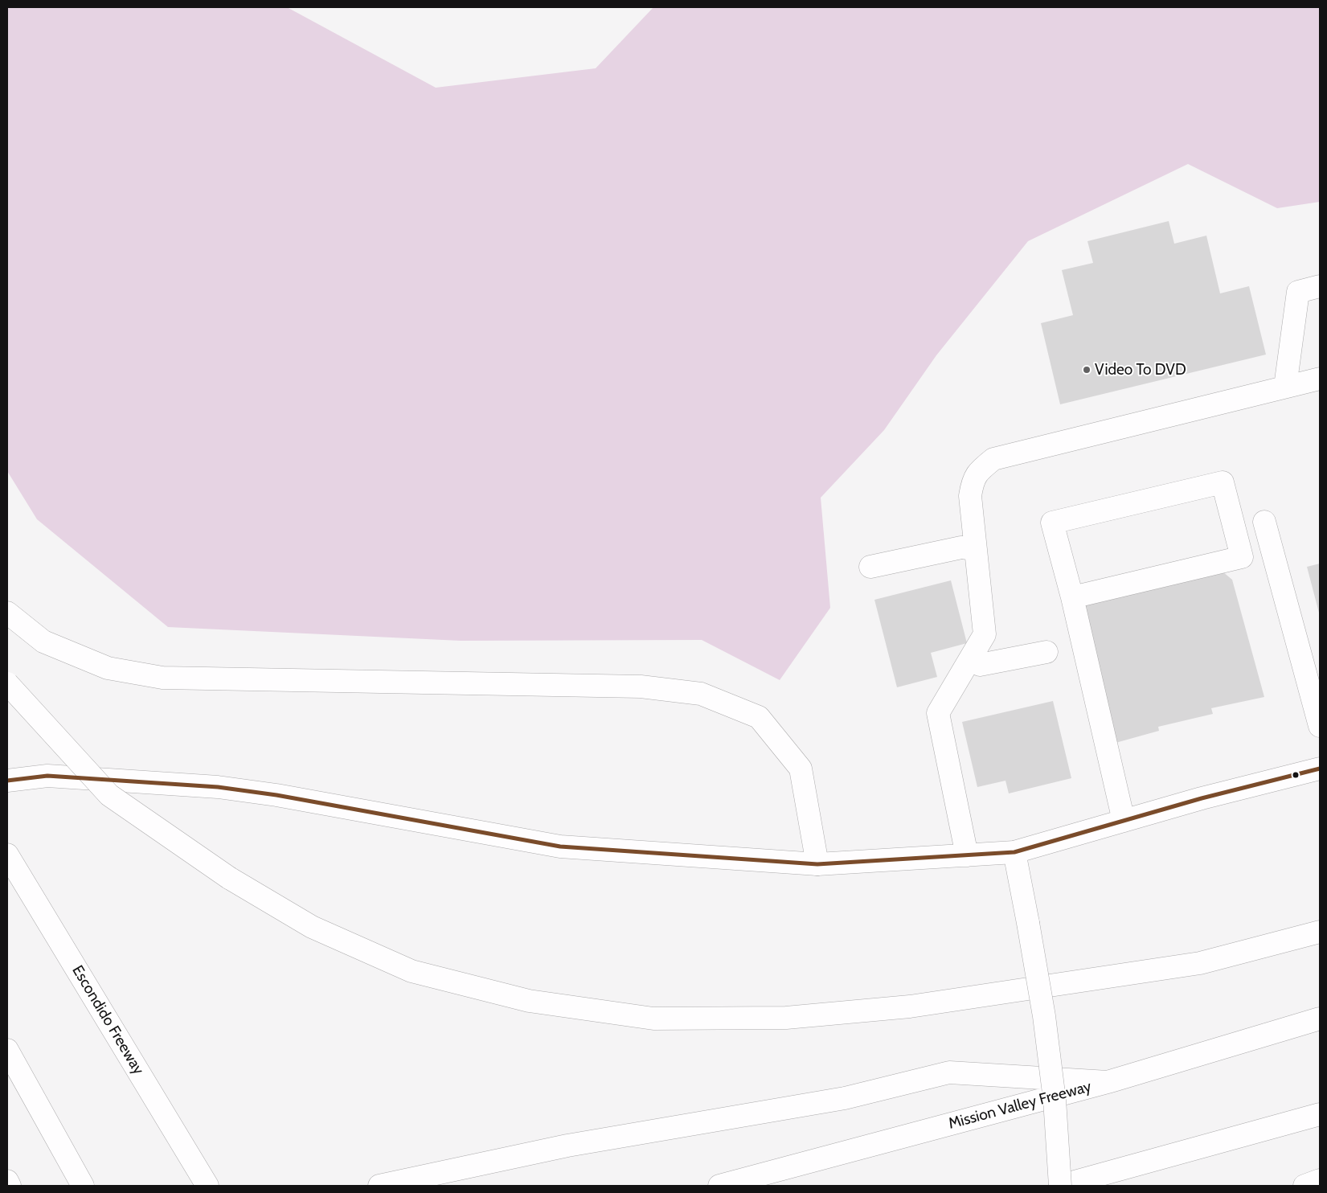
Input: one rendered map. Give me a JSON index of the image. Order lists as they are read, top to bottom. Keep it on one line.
{"streets":{"main road":["Escondido Freeway","Mission Valley Freeway"]},"places":["Video To DVD"]}
